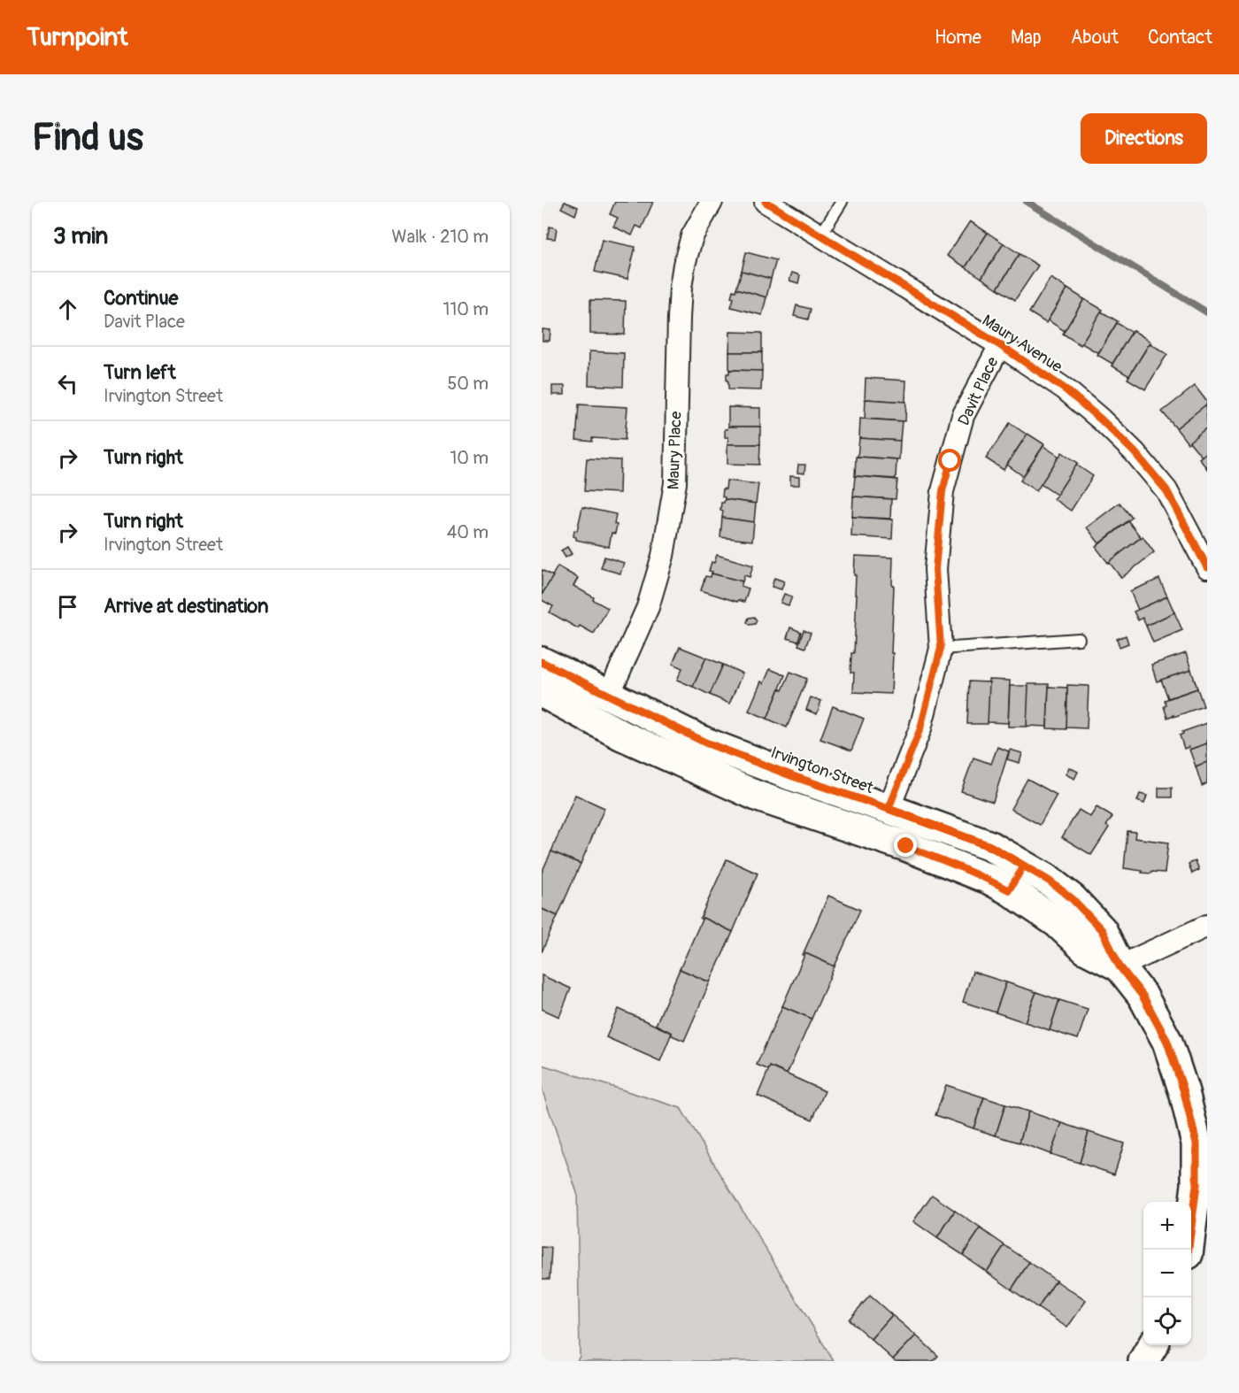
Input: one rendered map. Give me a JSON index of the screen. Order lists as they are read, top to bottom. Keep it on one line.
{"streets":{"street":["Maury Avenue","Davit Place","Maury Place","Irvington Street"]},"crossings":[["Maury Avenue","Davit Place"],["Davit Place","Irvington Street"],["Maury Place","Irvington Street"]],"page":{"header":"Turnpoint","nav":["Home","Map","About","Contact"],"buttons":"Directions","title":"Find us","heading":["3 min","Walk · 210 m"],"list":[["Continue","Davit Place","110 m"],["Turn left","Irvington Street","50 m"],["Turn right","10 m"],["Turn right","Irvington Street","40 m"],"Arrive at destination"],"map_buttons":["+","−"]}}
